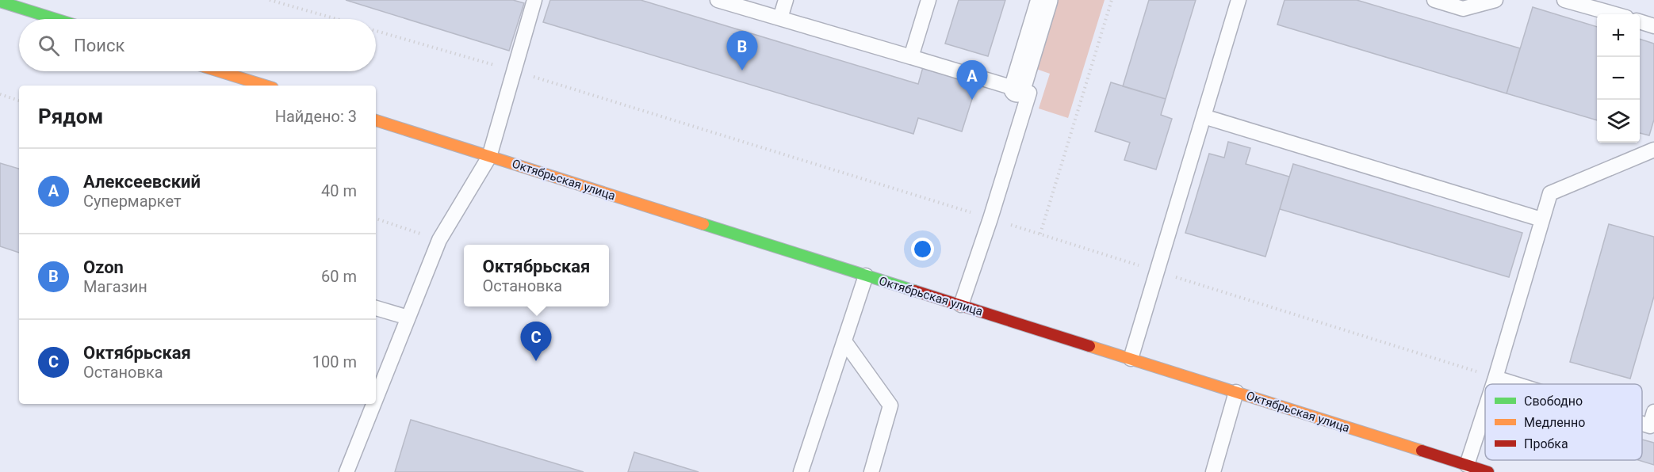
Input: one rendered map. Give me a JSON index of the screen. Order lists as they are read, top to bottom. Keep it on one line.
{"streets":{"street":["Октябрьская улица"]},"legend":["Свободно","Медленно","Пробка"],"page":{"map_buttons":["+","−"],"search":"Поиск","pins":["B","A","C"],"heading":["Рядом","Найдено: 3"],"list":[{"mark":"A","name":"Алексеевский","note":"Супермаркет","value":"40 m"},{"mark":"B","name":"Ozon","note":"Магазин","value":"60 m"},{"mark":"C","name":"Октябрьская","note":"Остановка","value":"100 m"}],"popup":["Октябрьская","Остановка"]}}
